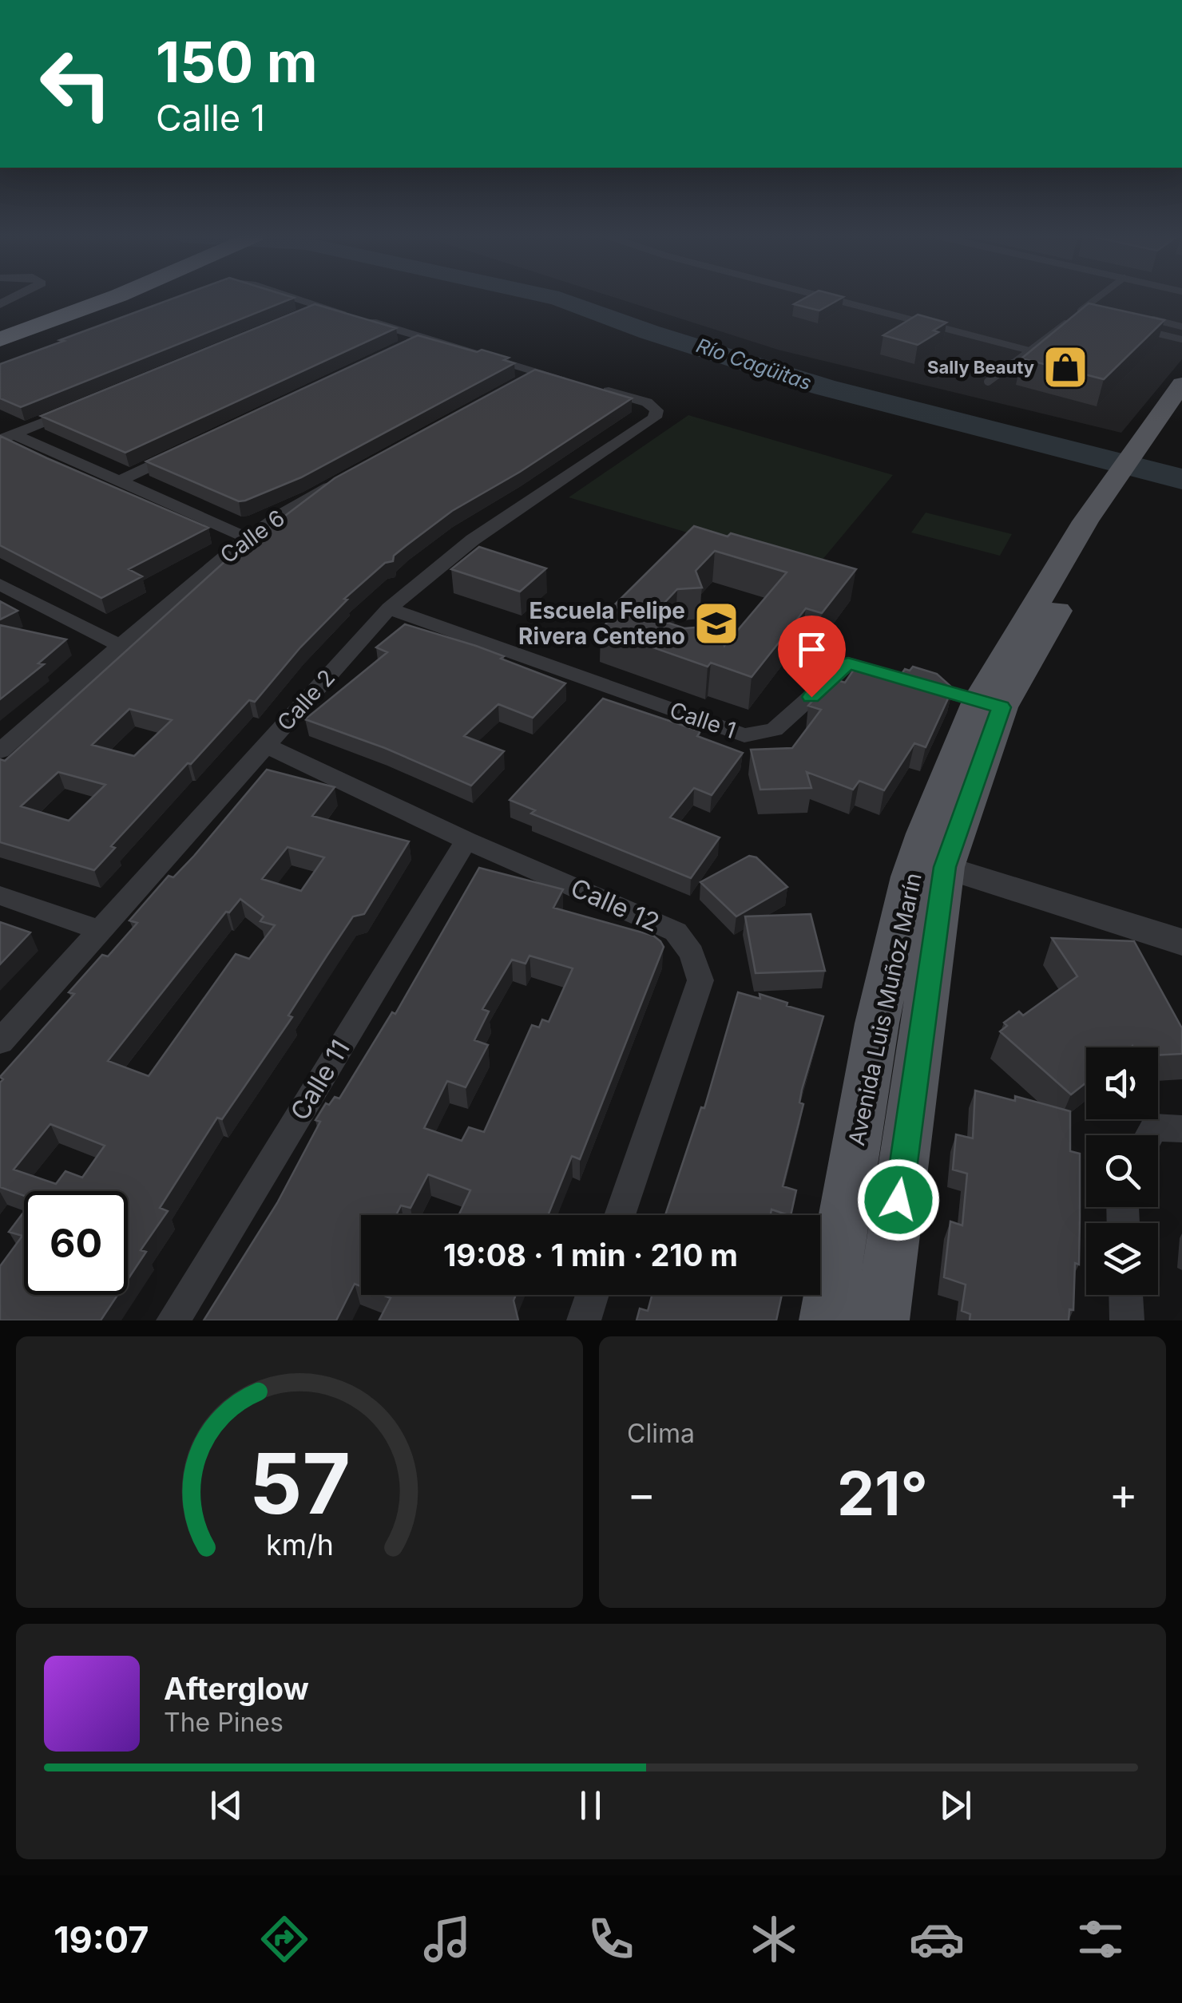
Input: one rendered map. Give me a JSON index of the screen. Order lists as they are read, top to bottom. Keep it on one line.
{"streets":{"main road":["Avenida Luis Muñoz Marín"],"street":["Calle 6","Calle 2","Calle 1","Calle 12","Calle 11"]},"crossings":[["Calle 2","Calle 1"],["Calle 2","Calle 12"],["Calle 1","Avenida Luis Muñoz Marín"],["Calle 12","Calle 11"]],"water":["Río Cagüitas"],"places":{"shop":["Sally Beauty"],"school or university":["Escuela Felipe Rivera Centeno"]},"page":{"turn":["150 m","Calle 1"],"limit":"60","trip":"19:08 · 1 min · 210 m","tile":"Clima","heat":["−","21°","+"],"song":["Afterglow","The Pines"],"tabs":"19:07","gauge":["57","km/h"]}}
